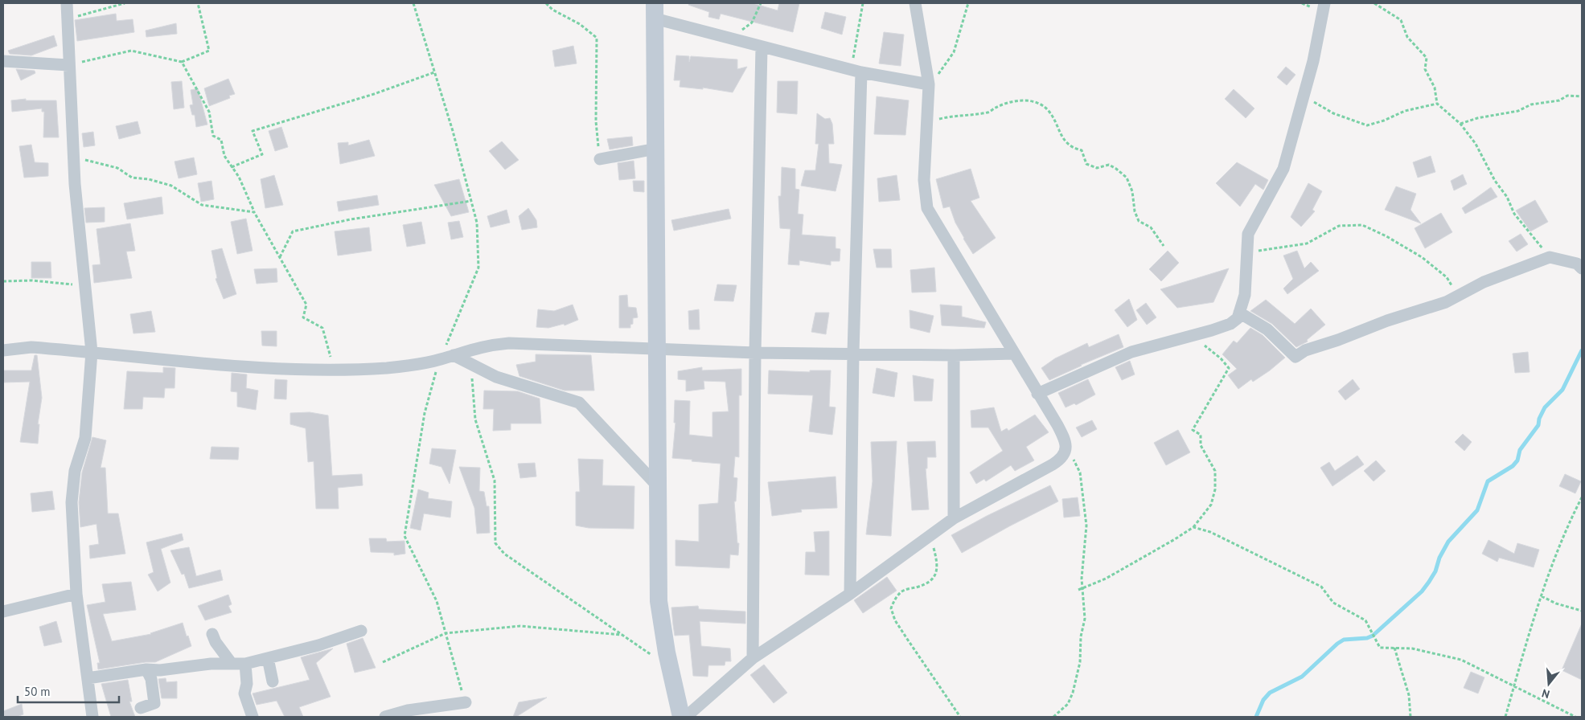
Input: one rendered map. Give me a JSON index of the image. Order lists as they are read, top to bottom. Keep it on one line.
{"scale_bar":"50 m","north":"bottom"}
